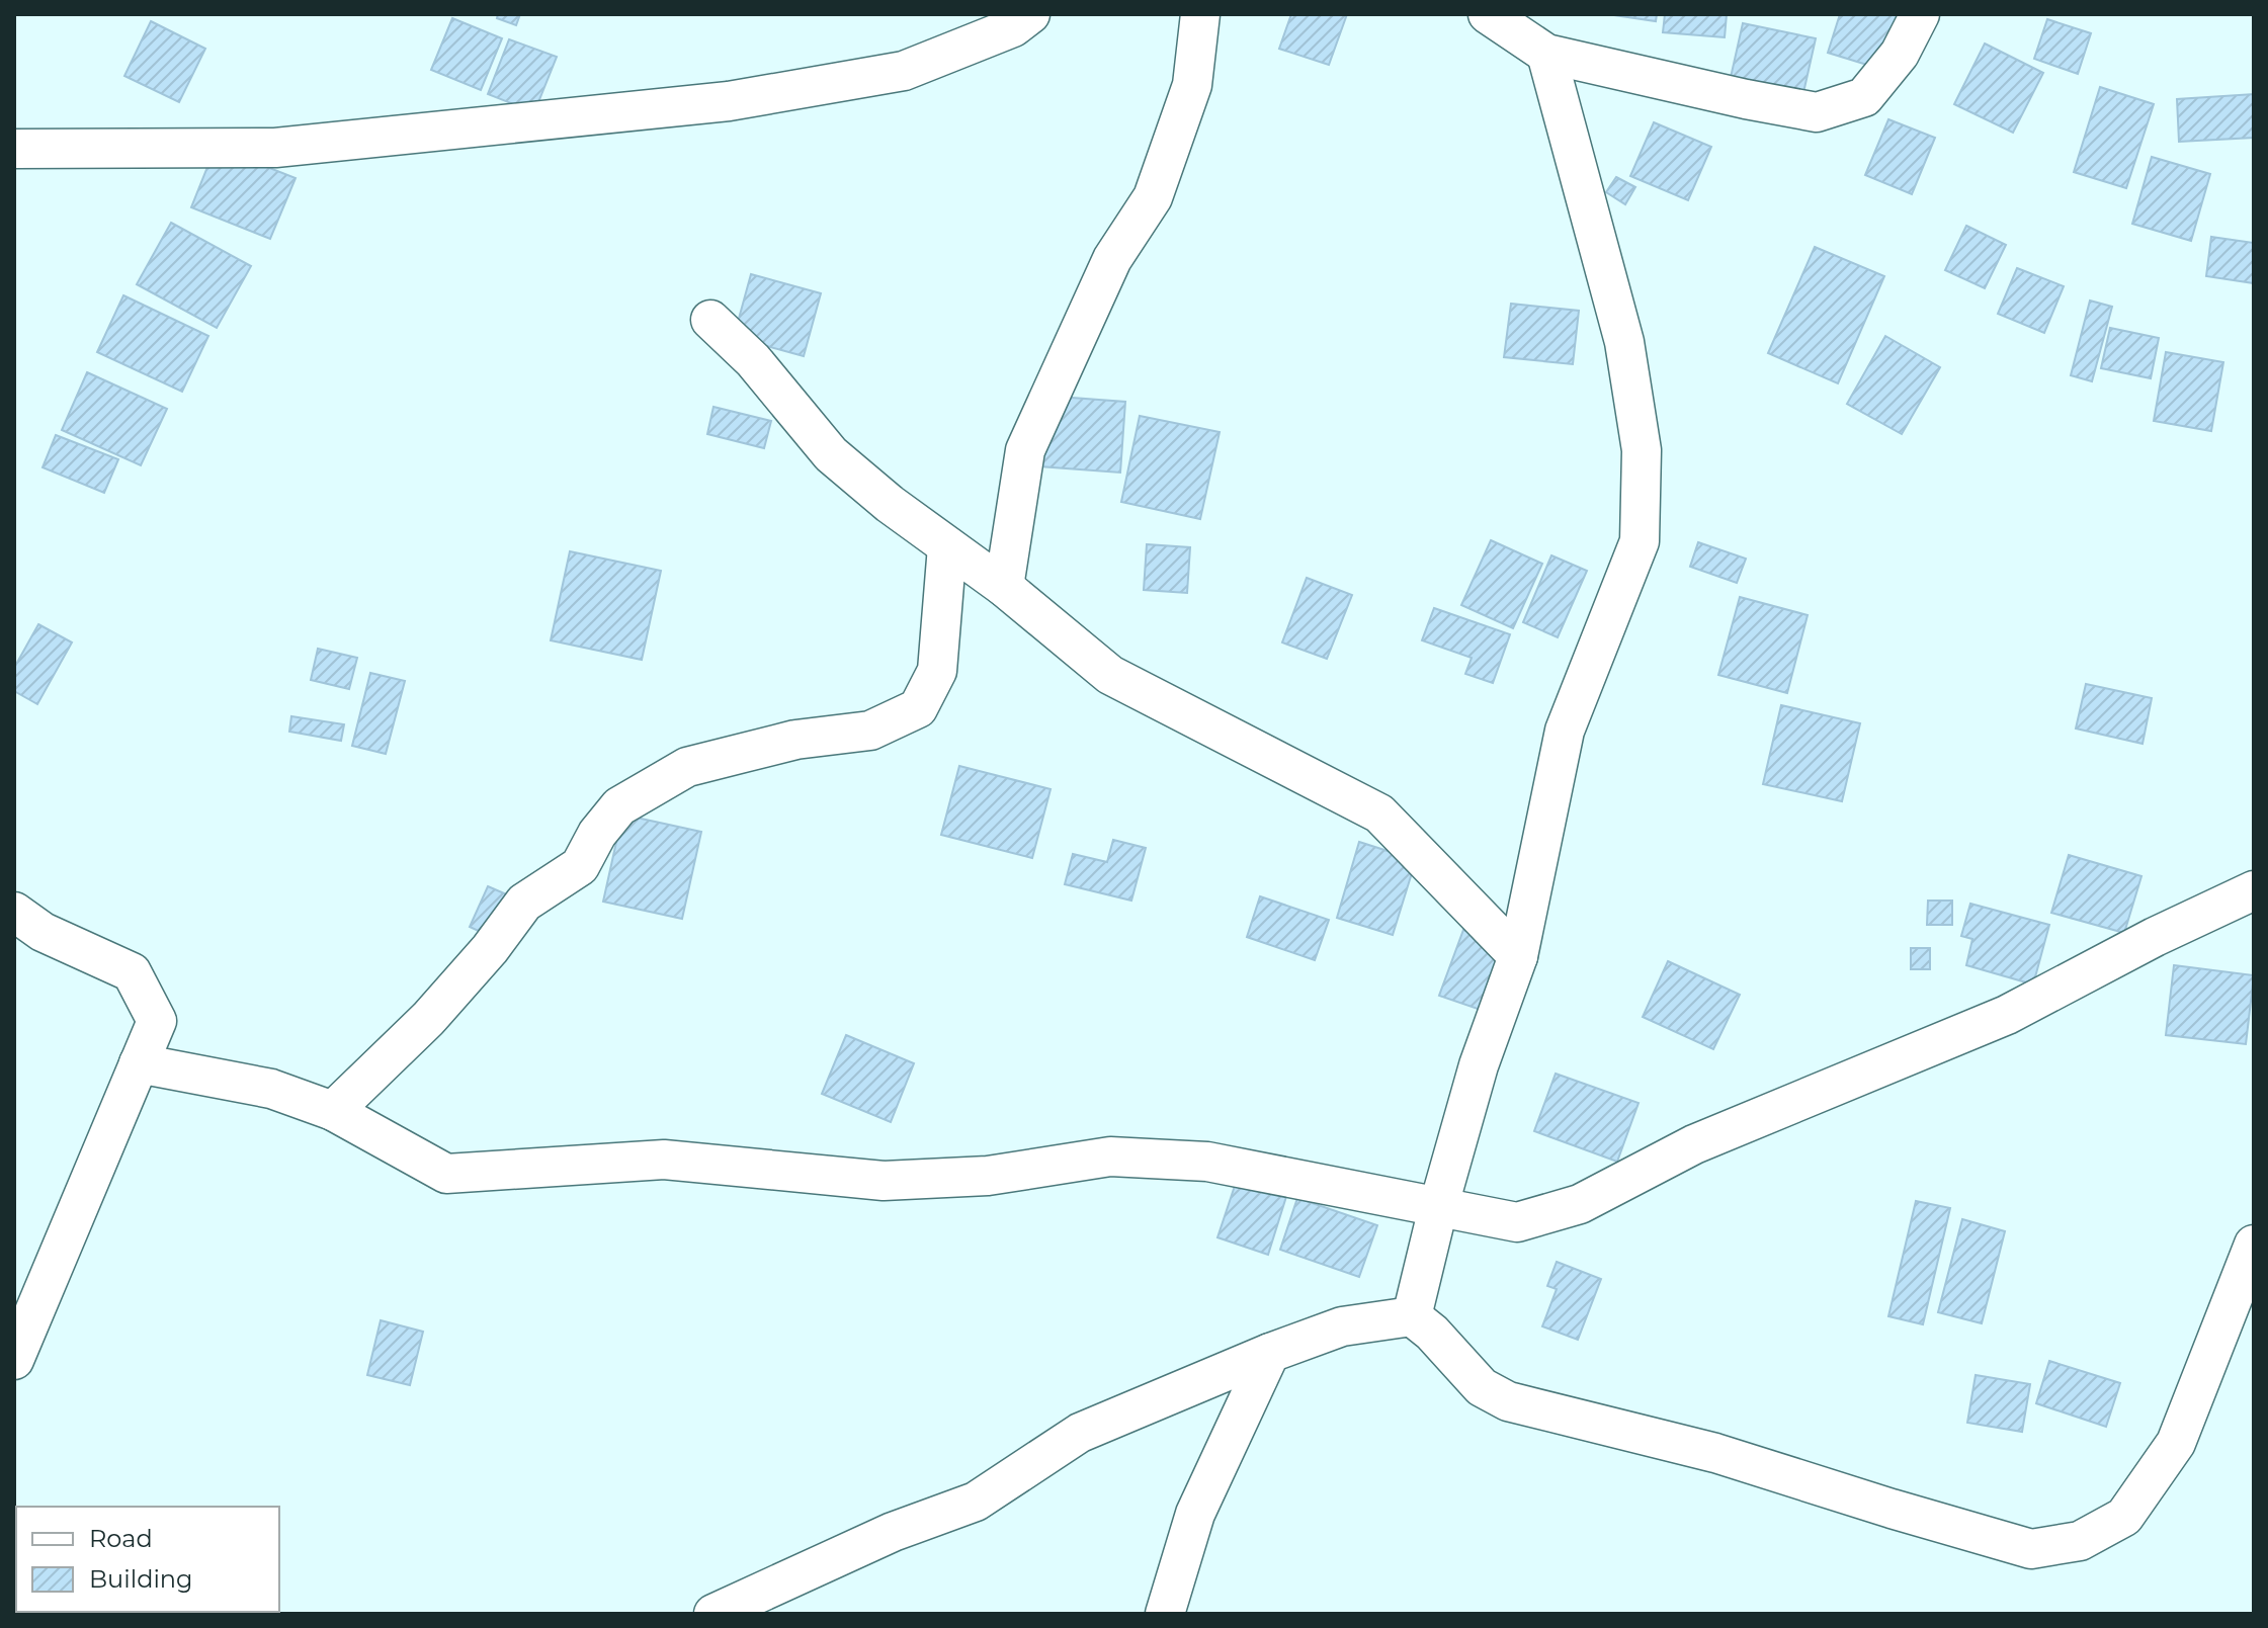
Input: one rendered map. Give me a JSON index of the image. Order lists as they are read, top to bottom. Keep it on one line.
{"legend":["Road","Building"]}
